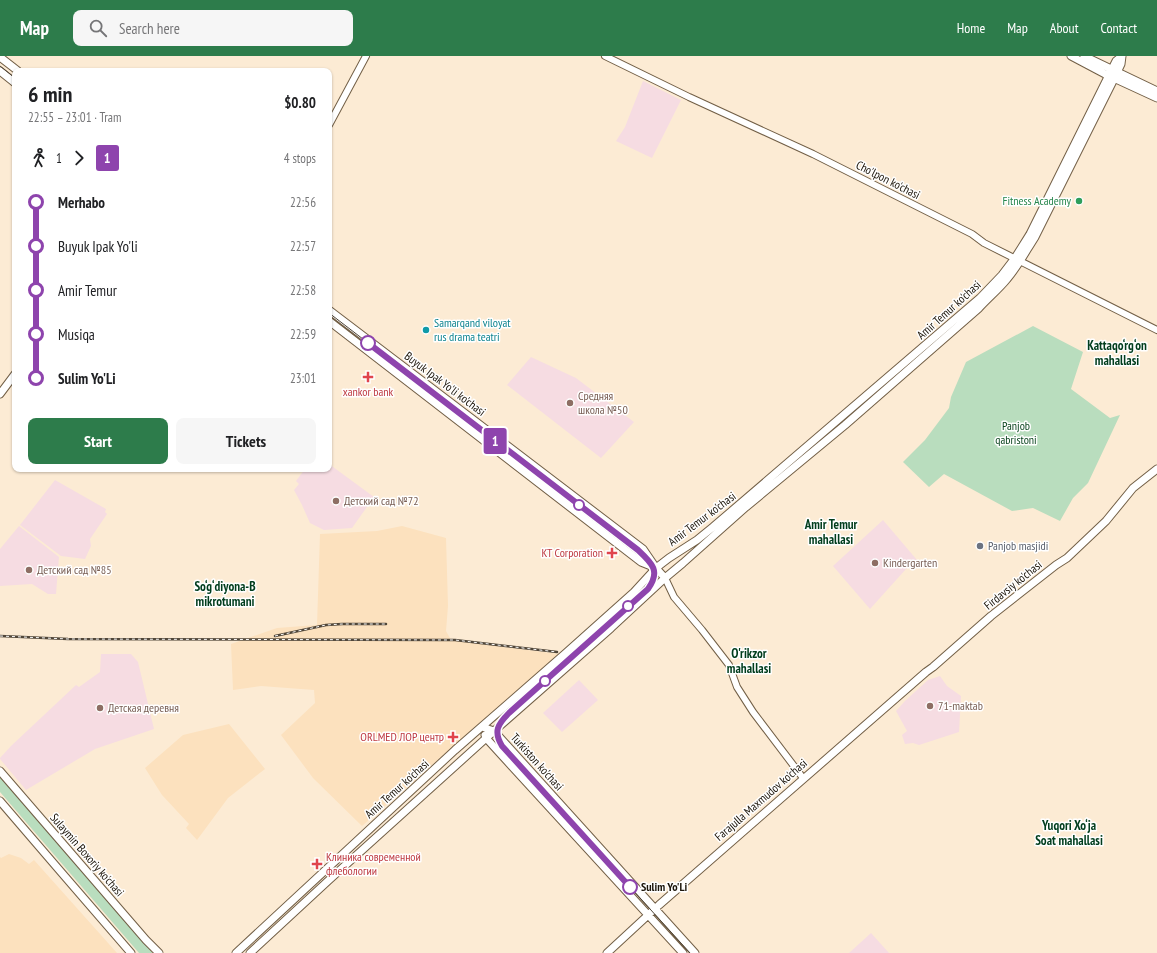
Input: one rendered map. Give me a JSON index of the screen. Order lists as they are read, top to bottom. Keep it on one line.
{"streets":{"main road":["Amir Temur ko'chasi","Buyuk Ipak Yo'li ko'chasi","Firdavsiy ko'chasi","Turkiston ko'chasi","Farajulla Maxmudov ko'chasi","Sulaymin Boxoriy ko'chasi"],"street":["Cho'lpon ko'chasi"]},"crossings":[["Cho'lpon ko'chasi","Amir Temur ko'chasi"],["Amir Temur ko'chasi","Buyuk Ipak Yo'li ko'chasi"],["Amir Temur ko'chasi","Turkiston ko'chasi"],["Firdavsiy ko'chasi","Farajulla Maxmudov ko'chasi"],["Turkiston ko'chasi","Farajulla Maxmudov ko'chasi"]],"districts":["Kattaqo‘rg‘on mahallasi","Amir Temur mahallasi","So‘g‘diyona-B mikrotumani","O'rikzor mahallasi","Yuqori Xo‘ja Soat mahallasi"],"parks":["Panjob qabristoni"],"places":{"other":["Fitness Academy","Samarqand viloyat rus drama teatri","Средняя школа №50","Детский сад №72","Panjob masjidi","Kindergarten","Детский сад №85","71-maktab","Детская деревня","Sulim Yo'Li"],"health":["xankor bank","KT Corporation","ORLMED ЛОР центр","Клиника современной флебологии"]},"lines":["tram line 1"],"page":{"header":"Map","search":"Search here","nav":["Home","Map","About","Contact"],"on_map":"1","heading":["6 min","22:55 – 23:01 · Tram","$0.80"],"legs":["1","1","4 stops"],"list":[{"name":"Merhabo","value":"22:56"},{"name":"Buyuk Ipak Yo'li","value":"22:57"},{"name":"Amir Temur","value":"22:58"},{"name":"Musiqa","value":"22:59"},{"name":"Sulim Yo'Li","value":"23:01"}],"buttons":["Start","Tickets"]}}
